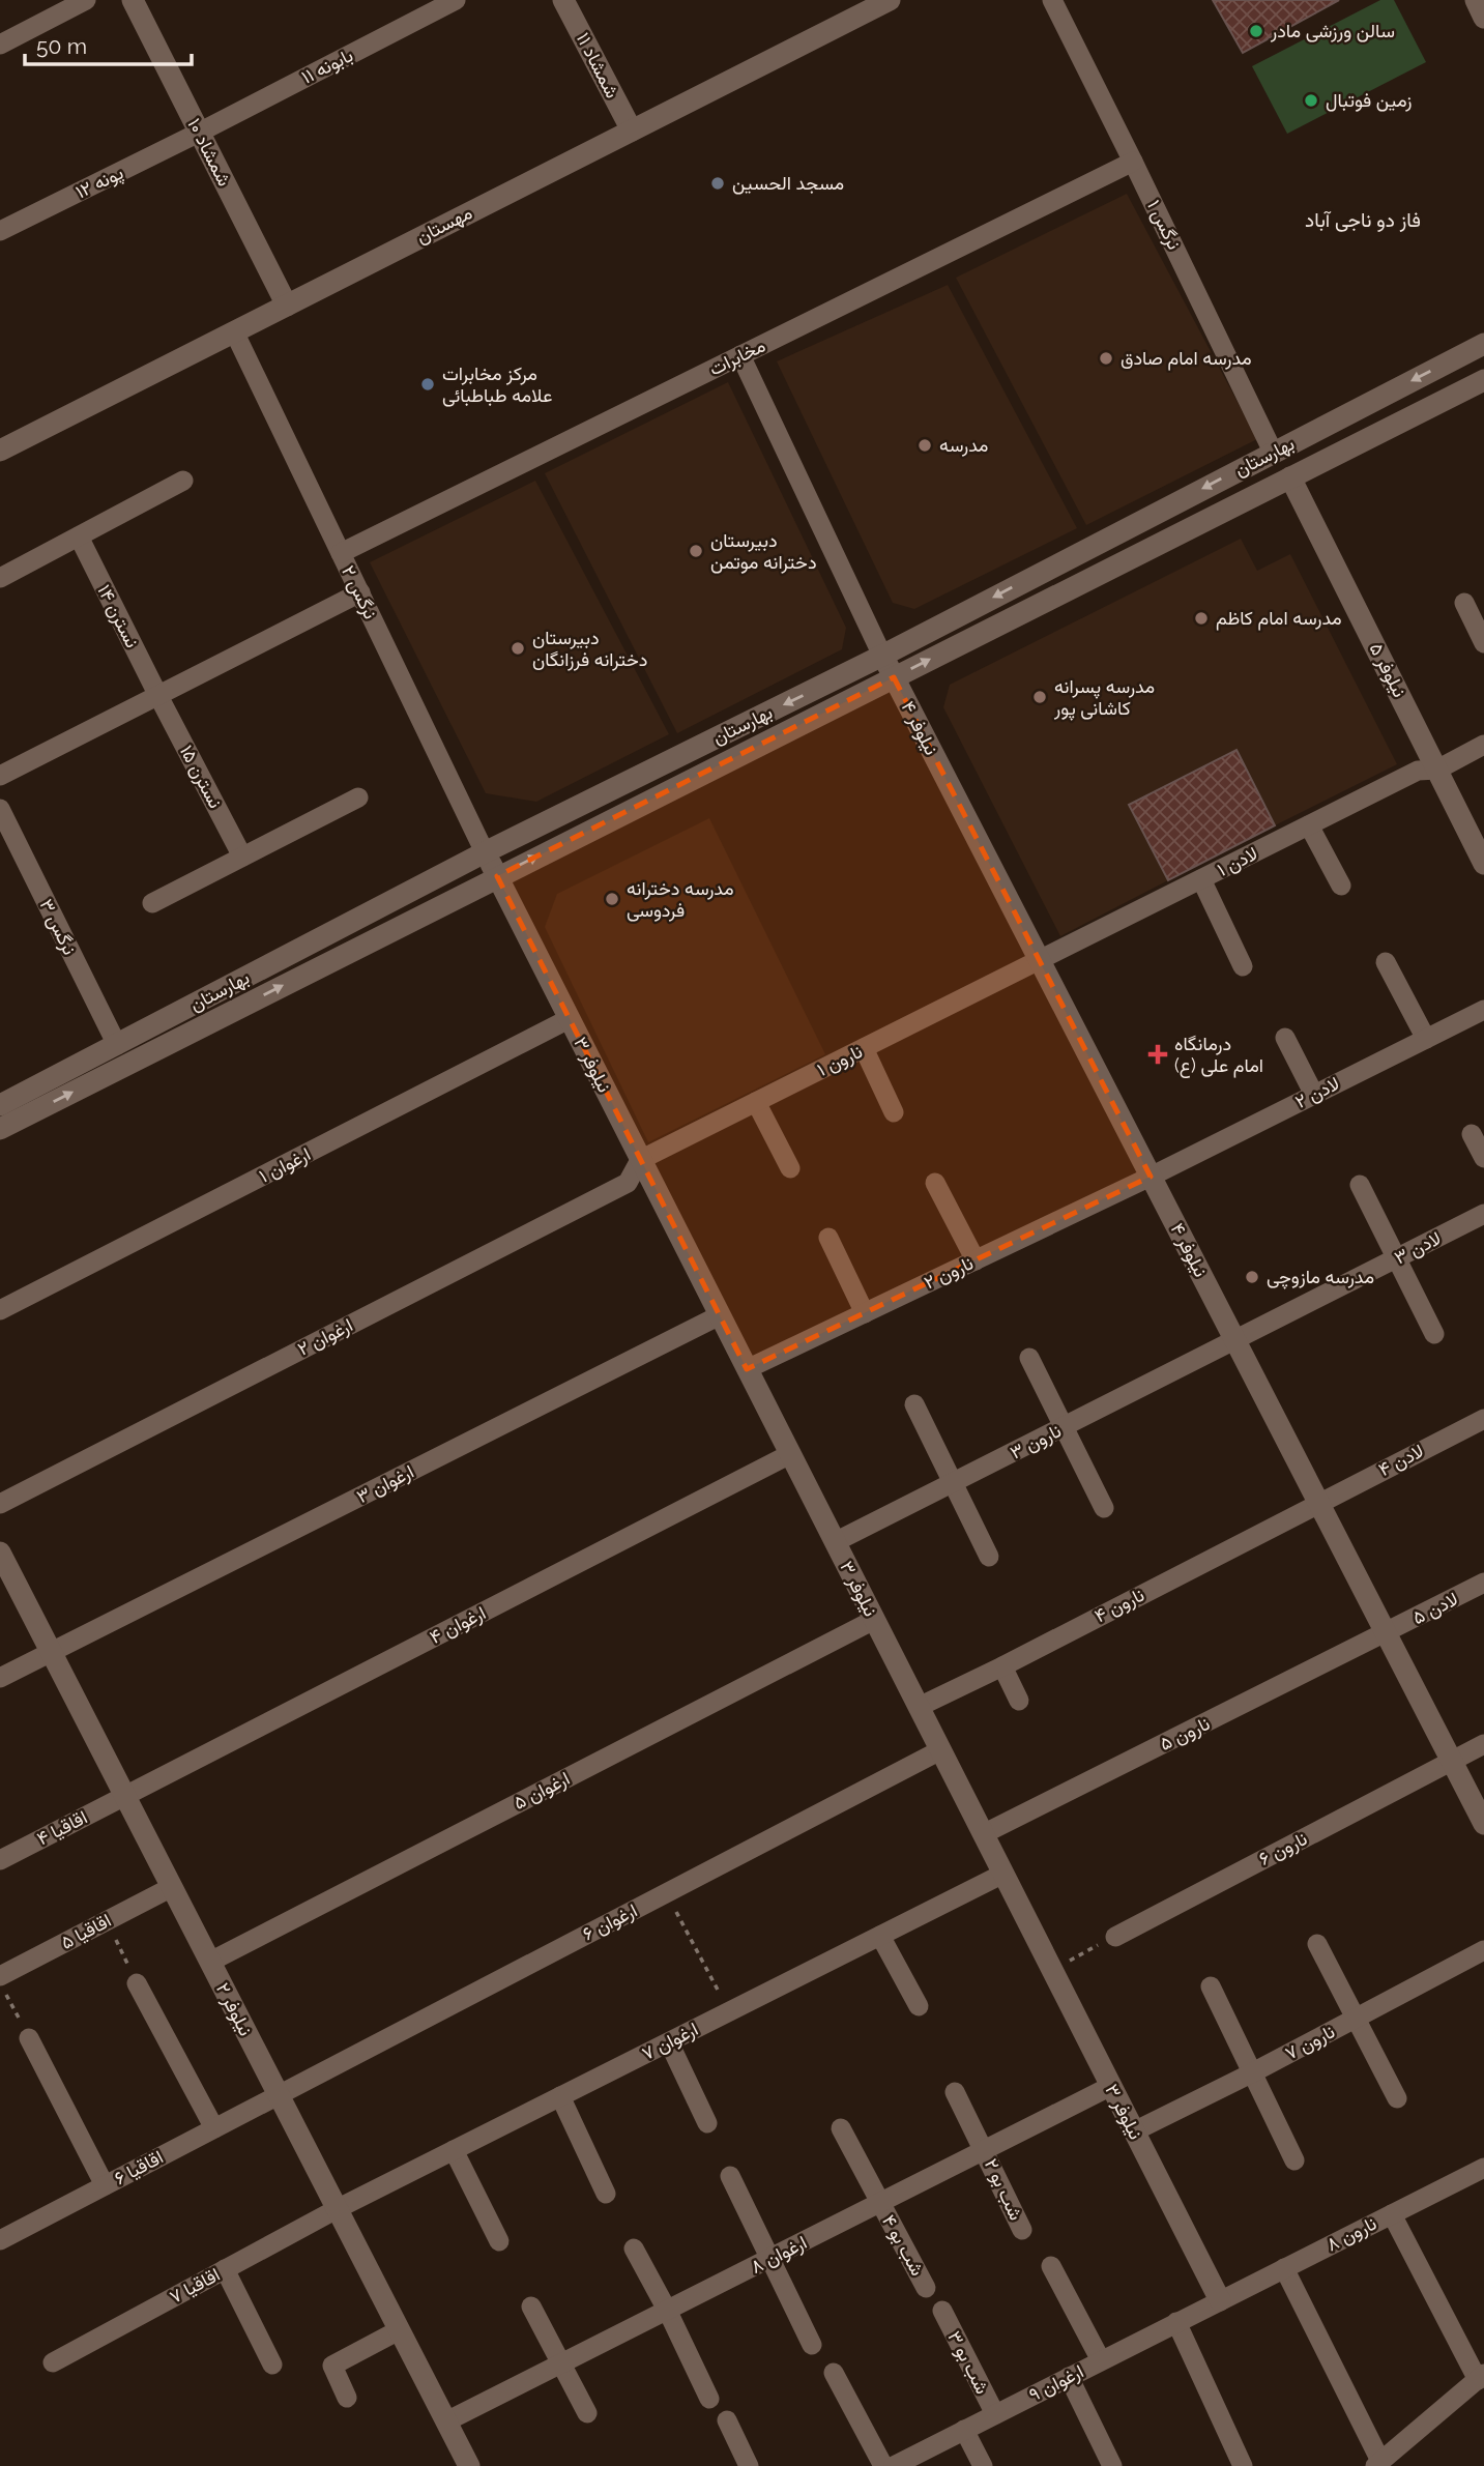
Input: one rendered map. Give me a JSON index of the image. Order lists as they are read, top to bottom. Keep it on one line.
{"streets":{"street":["شمشاد ۱۱","بابونه ۱۱","شمشاد ۱۰","پونه ۱۲","مهستان","نرگس ۱","مخابرات","بهارستان","نرگس ۲","نسترن ۱۴","نیلوفر ۵","نیلوفر ۴","نسترن ۱۵","لادن ۱","نرگس ۳","نارون ۱","نیلوفر ۳","لادن ۲","ارغوان ۱","لادن ۳","نارون ۲","ارغوان ۲","نارون ۳","لادن ۴","ارغوان ۳","نارون ۴","لادن ۵","ارغوان ۴","نارون ۵","ارغوان ۵","اقاقیا ۴","نارون ۶","ارغوان ۶","اقاقیا ۵","نیلوفر ۲","ارغوان ۷","نارون ۷","اقاقیا ۶","شب بو ۲","نارون ۸","شب بو ۴","ارغوان ۸","اقاقیا ۷","شب بو ۳","ارغوان ۹"]},"crossings":[["شمشاد ۱۱","مهستان"],["بابونه ۱۱","شمشاد ۱۰"],["بابونه ۱۱","پونه ۱۲"],["شمشاد ۱۰","پونه ۱۲"],["شمشاد ۱۰","مهستان"],["مهستان","نرگس ۲"],["نرگس ۱","مخابرات"],["نرگس ۱","بهارستان"],["مخابرات","نرگس ۲"],["بهارستان","نرگس ۲"],["بهارستان","نیلوفر ۵"],["بهارستان","نیلوفر ۴"],["بهارستان","نرگس ۳"],["بهارستان","نیلوفر ۳"],["نرگس ۲","نیلوفر ۳"],["نسترن ۱۴","نسترن ۱۵"],["نیلوفر ۵","لادن ۱"],["نیلوفر ۴","لادن ۱"],["نیلوفر ۴","نارون ۱"],["نیلوفر ۴","لادن ۲"],["نیلوفر ۴","لادن ۳"],["نیلوفر ۴","نارون ۲"],["نیلوفر ۴","نارون ۳"],["نیلوفر ۴","لادن ۴"],["نیلوفر ۴","نارون ۴"],["نیلوفر ۴","لادن ۵"],["نیلوفر ۴","نارون ۵"],["نیلوفر ۴","نارون ۶"],["لادن ۱","نارون ۱"],["نارون ۱","نیلوفر ۳"],["نارون ۱","ارغوان ۲"],["نیلوفر ۳","ارغوان ۱"],["نیلوفر ۳","نارون ۲"],["نیلوفر ۳","ارغوان ۲"],["نیلوفر ۳","نارون ۳"],["نیلوفر ۳","ارغوان ۳"],["نیلوفر ۳","نارون ۴"],["نیلوفر ۳","ارغوان ۴"],["نیلوفر ۳","نارون ۵"],["نیلوفر ۳","ارغوان ۵"],["نیلوفر ۳","ارغوان ۶"],["نیلوفر ۳","ارغوان ۷"],["نیلوفر ۳","نارون ۷"],["نیلوفر ۳","نارون ۸"],["نیلوفر ۳","ارغوان ۸"],["نیلوفر ۳","ارغوان ۹"],["لادن ۲","نارون ۲"],["لادن ۳","نارون ۳"],["لادن ۴","نارون ۴"],["ارغوان ۳","نیلوفر ۲"],["لادن ۵","نارون ۵"],["ارغوان ۴","اقاقیا ۴"],["ارغوان ۴","نیلوفر ۲"],["ارغوان ۵","نیلوفر ۲"],["اقاقیا ۴","نیلوفر ۲"],["ارغوان ۶","نیلوفر ۲"],["ارغوان ۶","اقاقیا ۶"],["اقاقیا ۵","نیلوفر ۲"],["نیلوفر ۲","ارغوان ۷"],["نیلوفر ۲","اقاقیا ۶"],["نیلوفر ۲","ارغوان ۸"],["نیلوفر ۲","اقاقیا ۷"],["ارغوان ۷","اقاقیا ۷"],["شب بو ۲","ارغوان ۸"],["نارون ۸","ارغوان ۹"],["شب بو ۴","ارغوان ۸"],["شب بو ۳","ارغوان ۹"]],"districts":["فاز دو ناجی آباد"],"places":{"other":["سالن ورزشی مادر","زمین فوتبال","مسجد الحسین","مدرسه امام صادق","مرکز مخابرات علامه طباطبائی","مدرسه","دبیرستان دخترانه موتمن","مدرسه امام کاظم","دبیرستان دخترانه فرزانگان","مدرسه پسرانه کاشانی پور","مدرسه دخترانه فردوسی","مدرسه مازوچی"],"health":["درمانگاه امام علی (ع)"]},"scale_bar":"50 m"}
